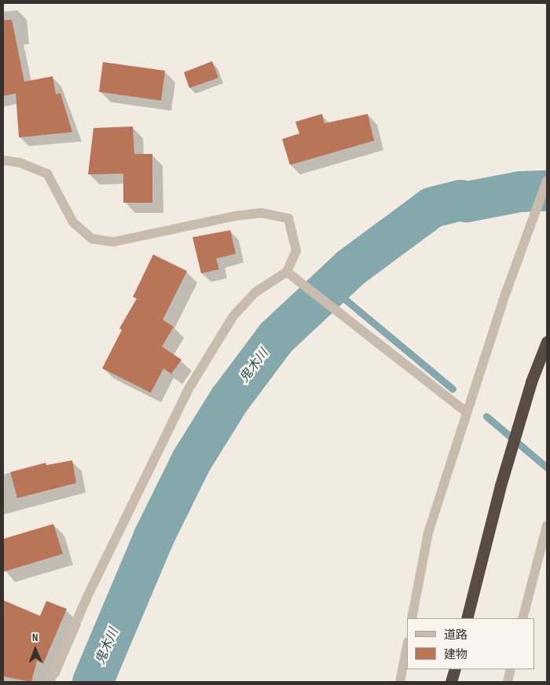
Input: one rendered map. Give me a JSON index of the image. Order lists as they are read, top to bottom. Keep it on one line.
{"water":["鬼木川"],"legend":["道路","建物"],"north":"top"}
